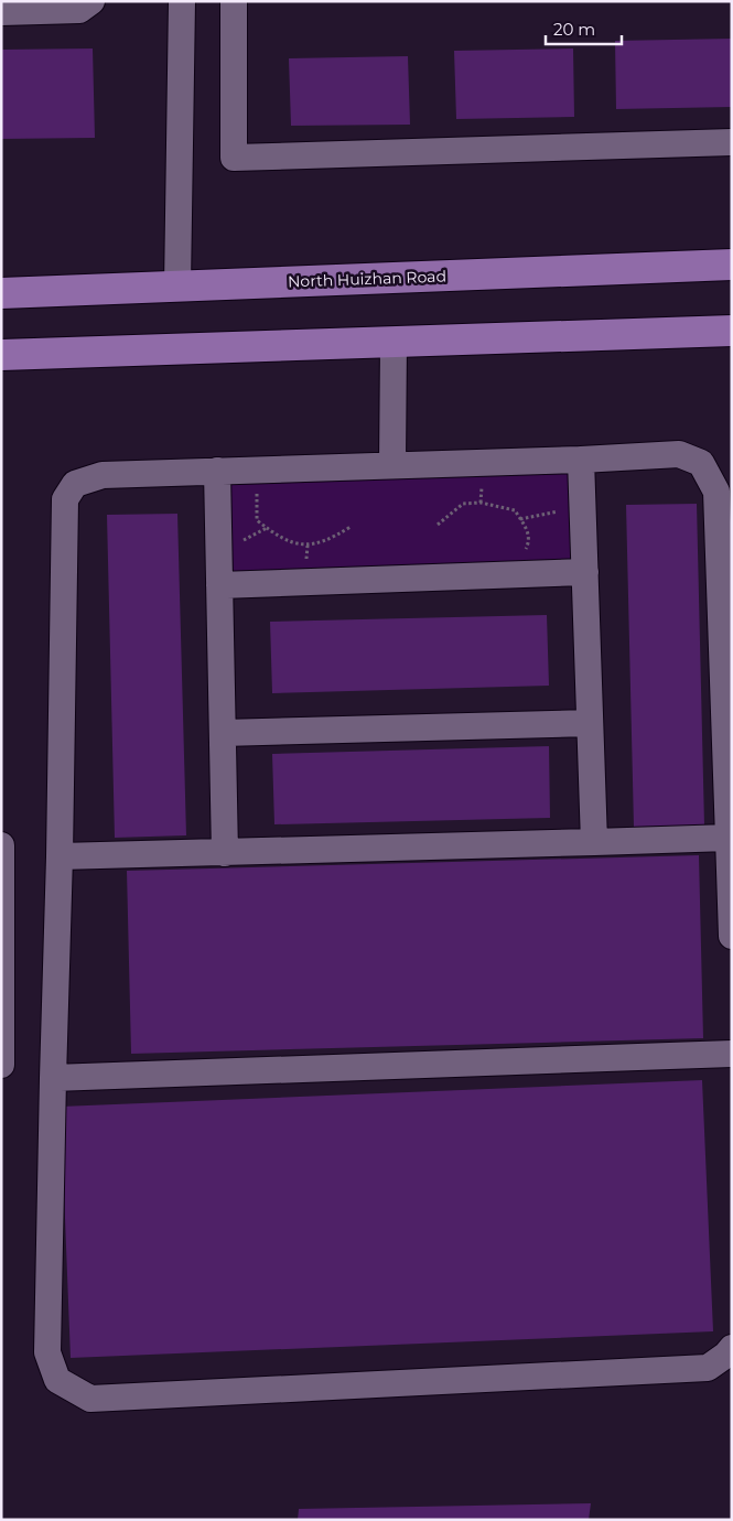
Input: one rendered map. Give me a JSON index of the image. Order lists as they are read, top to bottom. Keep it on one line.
{"streets":{"main road":["North Huizhan Road"]},"scale_bar":"20 m"}
